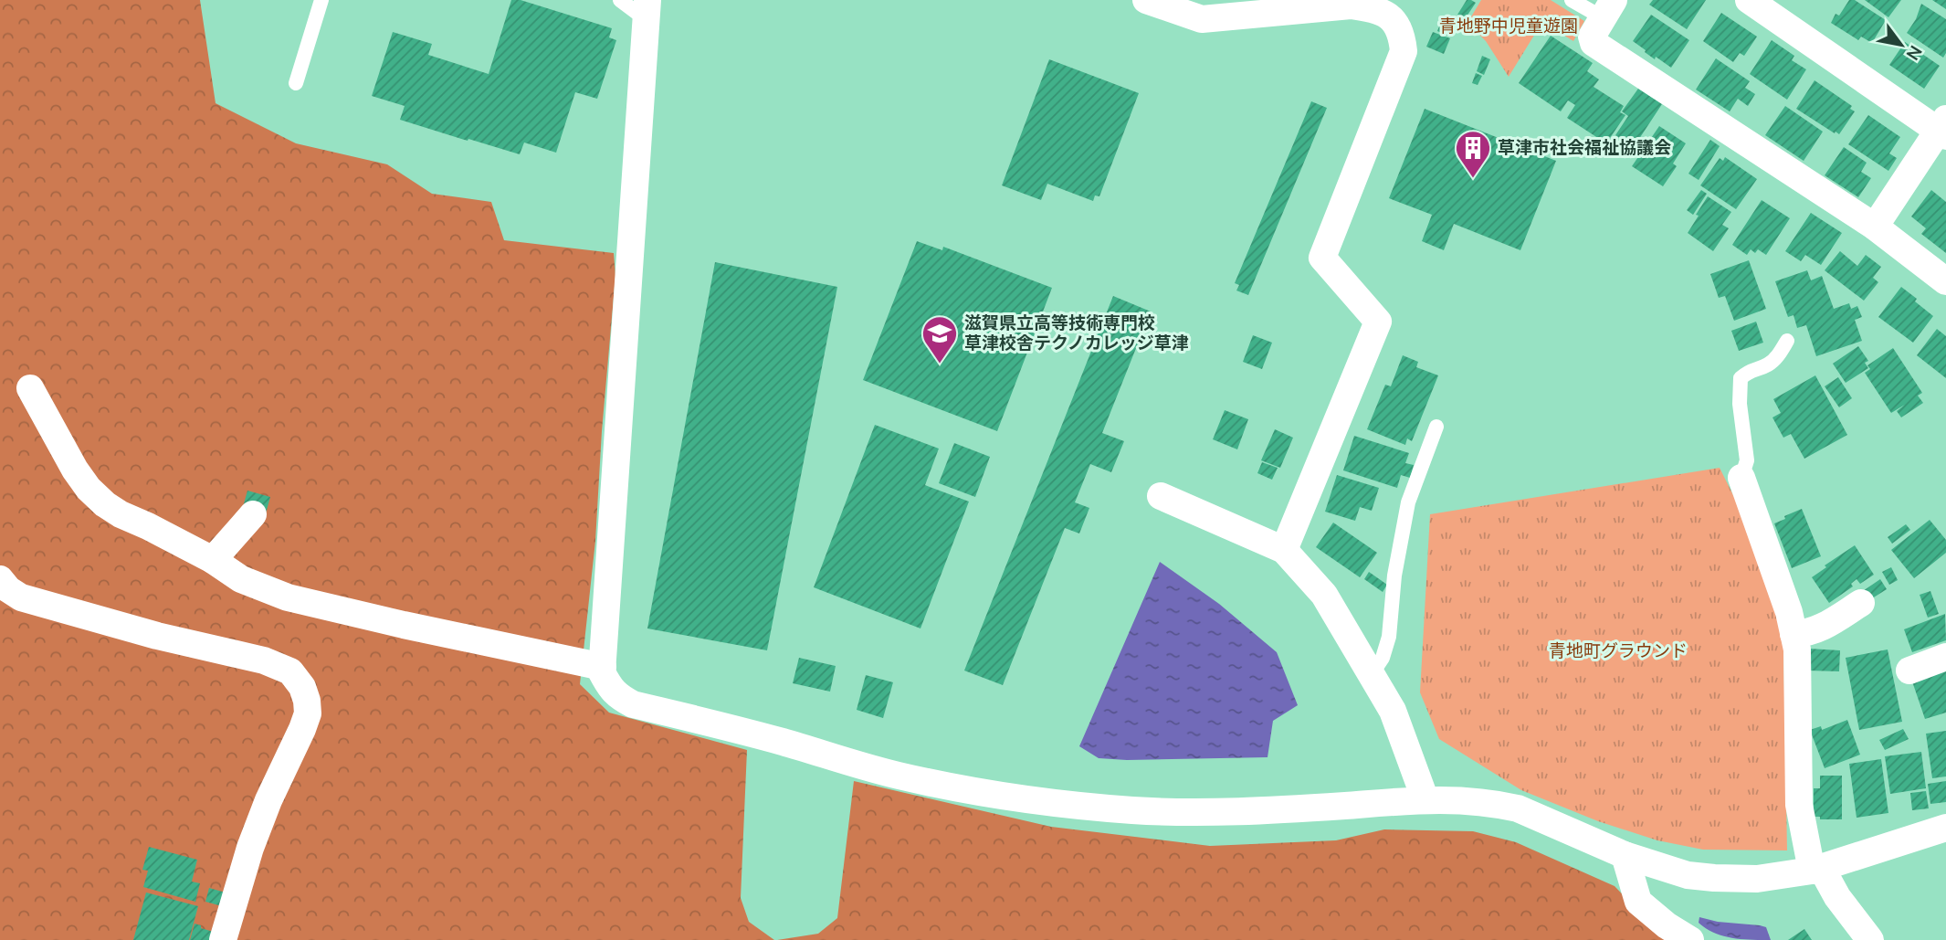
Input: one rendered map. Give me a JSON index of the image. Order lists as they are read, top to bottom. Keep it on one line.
{"parks":["青地野中児童遊園","青地町グラウンド"],"places":{"building":["草津市社会福祉協議会"],"school or university":["滋賀県立高等技術専門校 草津校舎テクノカレッジ草津"]},"north":"bottom right"}
